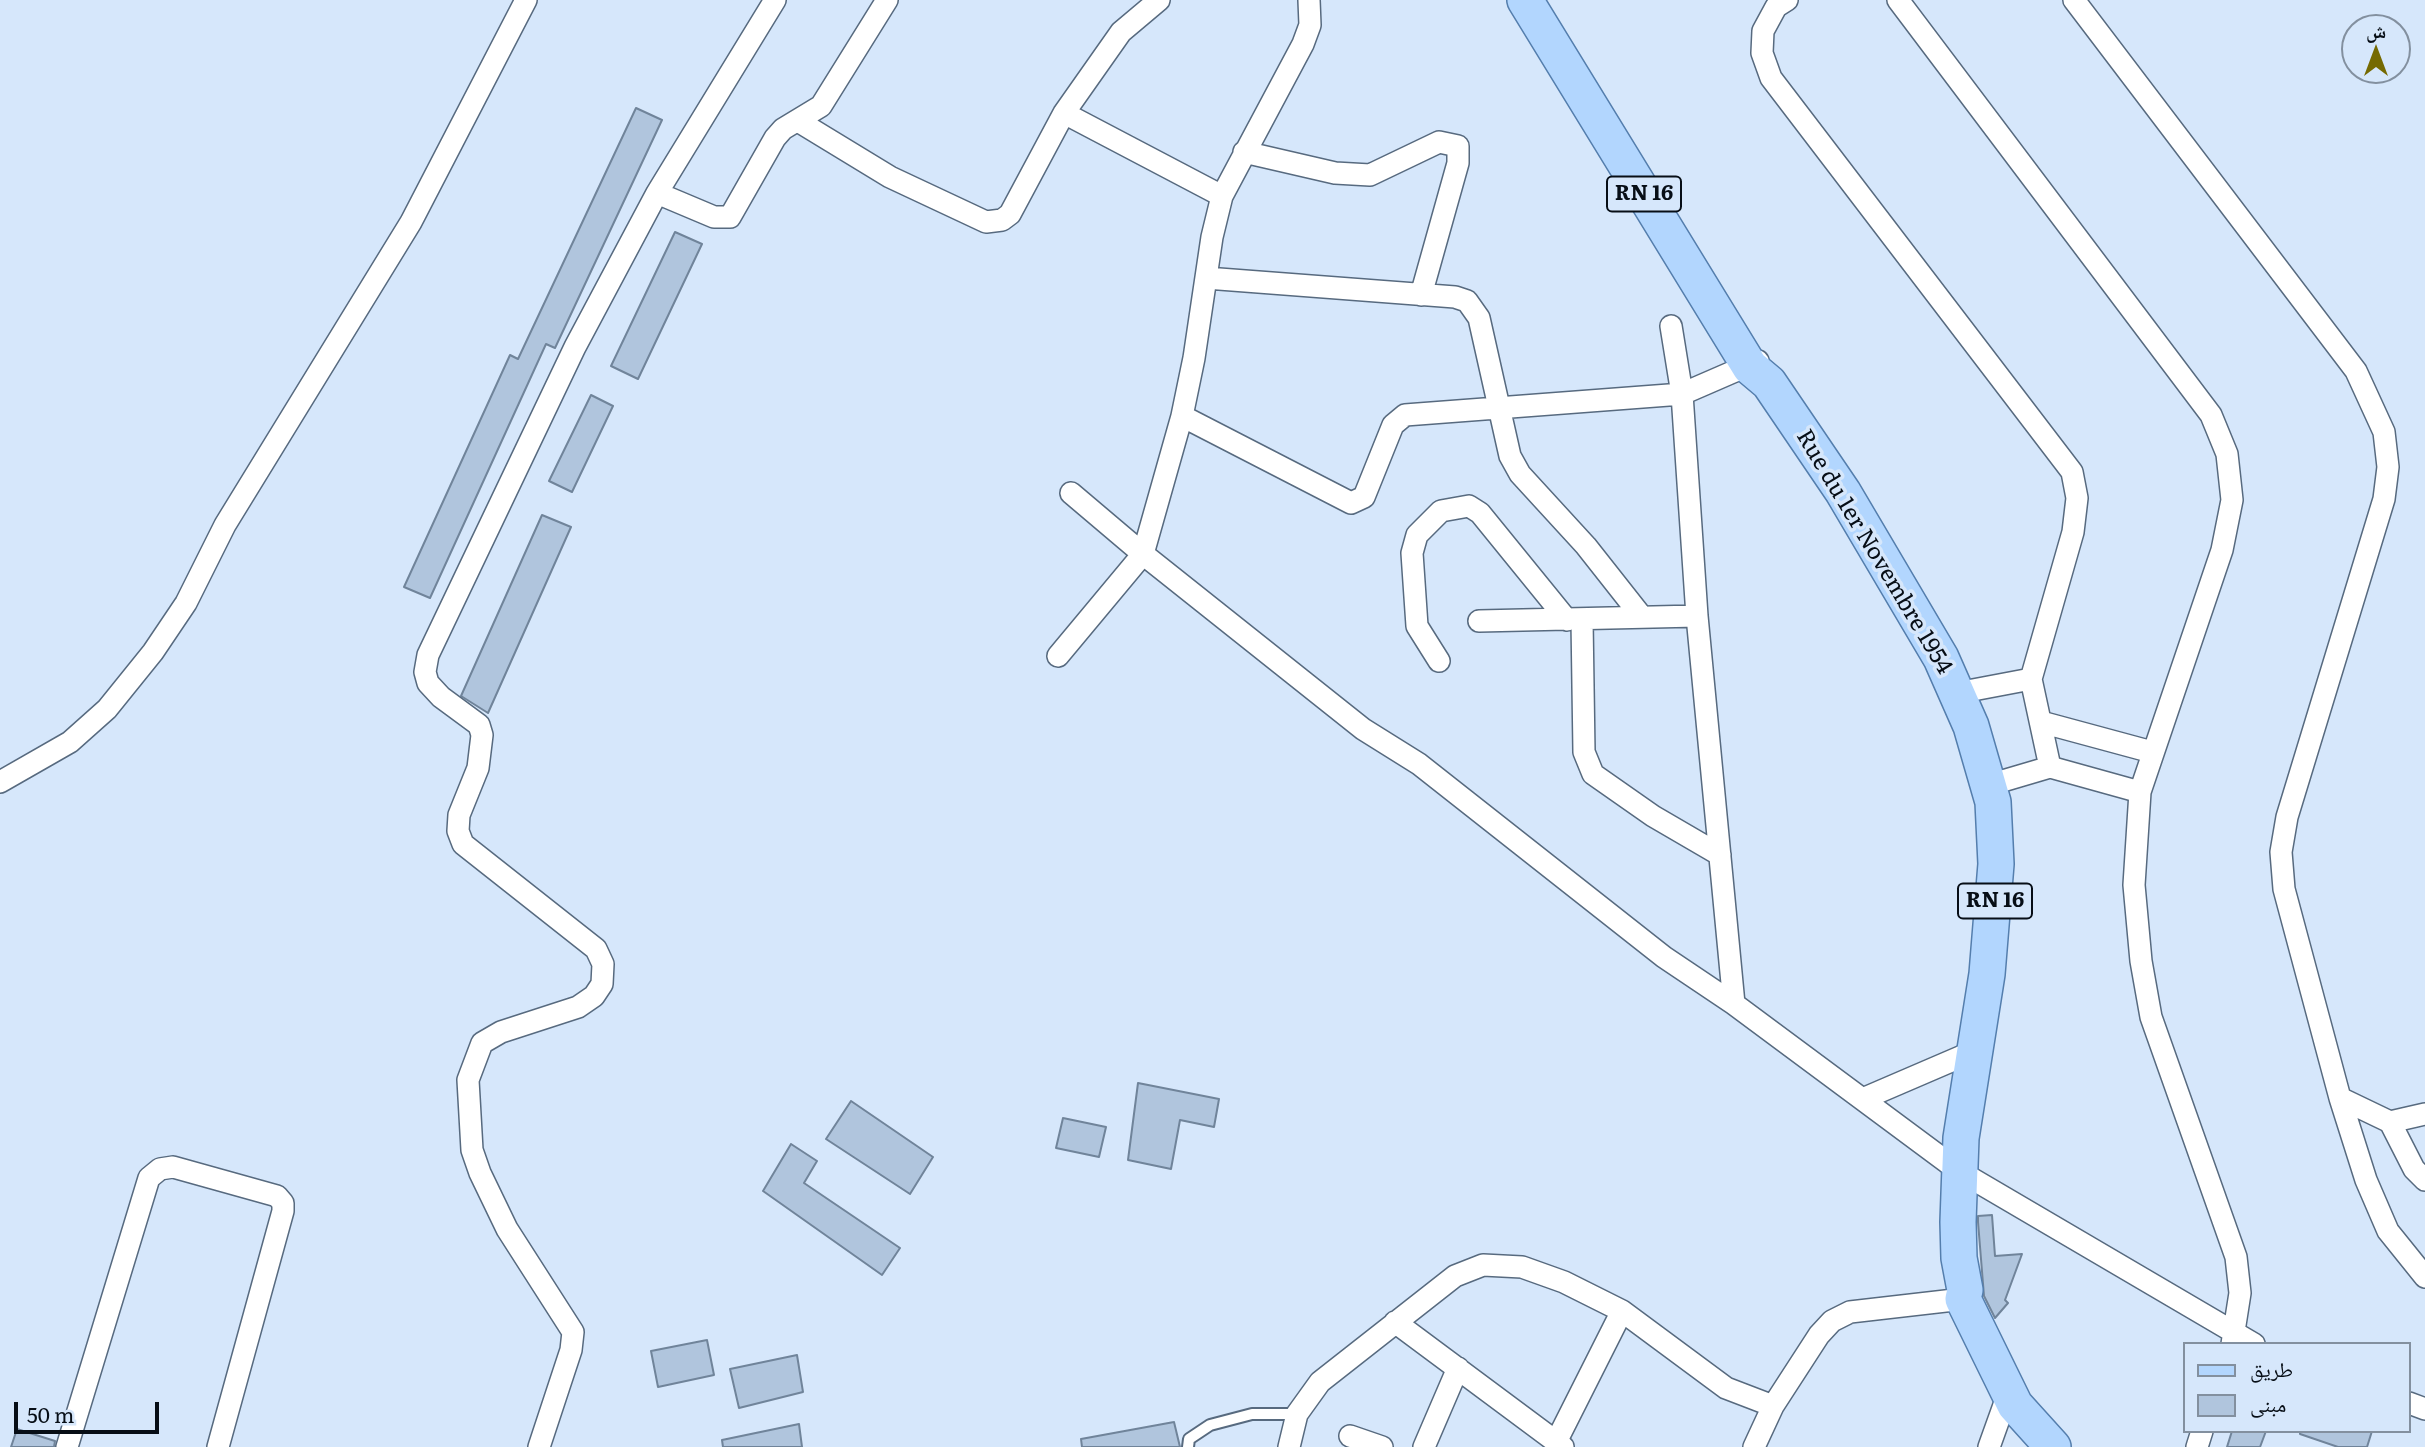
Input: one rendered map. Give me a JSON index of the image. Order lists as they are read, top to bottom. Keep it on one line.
{"streets":{"main road":["RN 16","Rue du 1er Novembre 1954"]},"crossings":[["RN 16","Rue du 1er Novembre 1954"]],"legend":["طريق","مبنى"],"scale_bar":"50 m","north":"top"}
